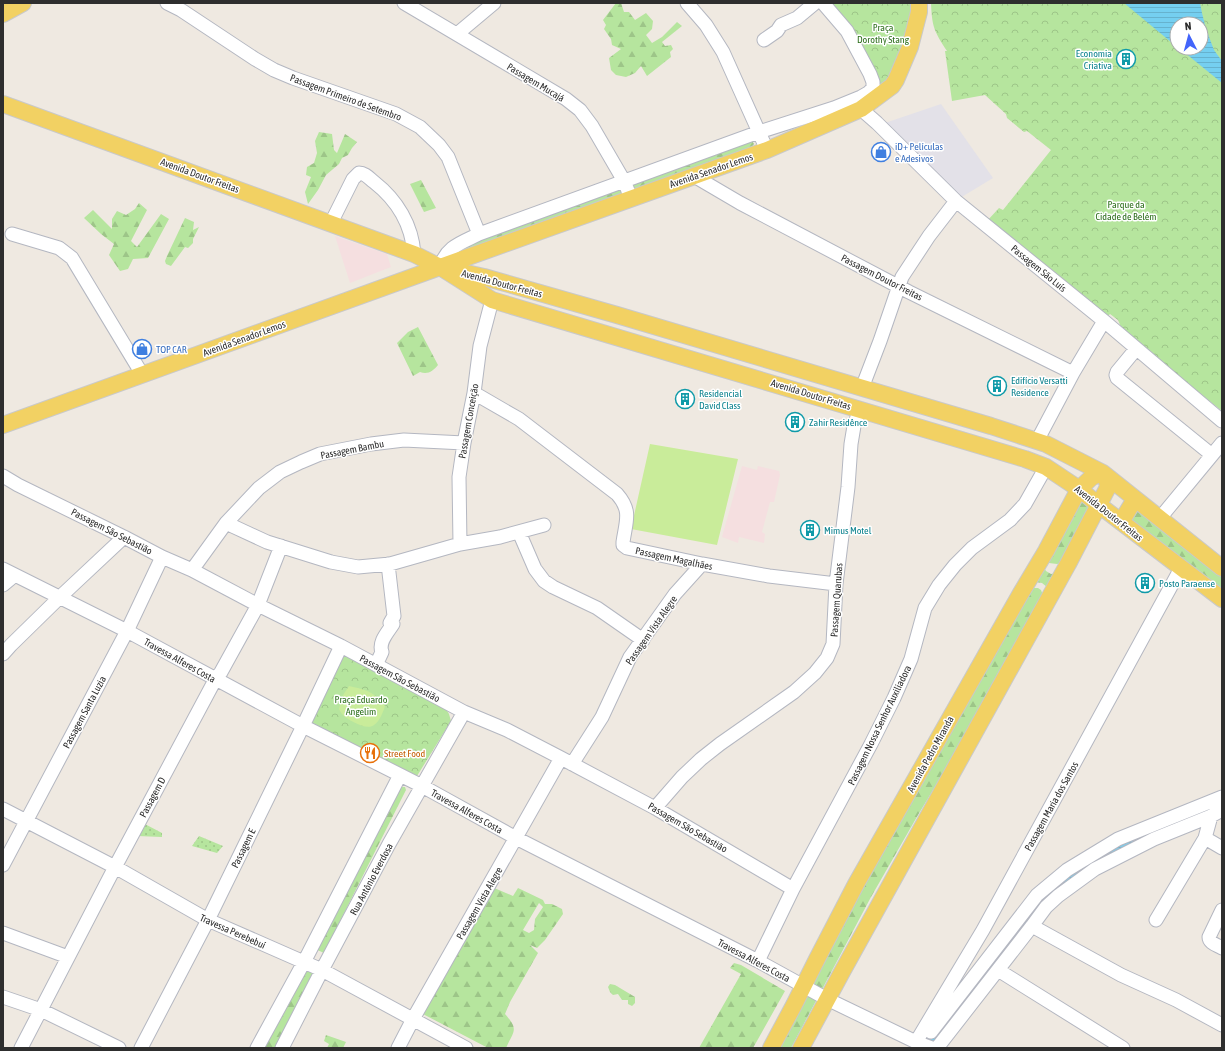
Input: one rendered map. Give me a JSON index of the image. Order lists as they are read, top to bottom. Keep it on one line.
{"streets":{"main road":["Avenida Senador Lemos","Avenida Doutor Freitas","Avenida Pedro Miranda"],"street":["Passagem Mucajá","Passagem Primeiro de Setembro","Passagem São Luís","Passagem Doutor Freitas","Passagem Conceição","Passagem Bambu","Passagem São Sebastião","Passagem Magalhães","Passagem Quarubas","Passagem Vista Alegre","Travessa Alferes Costa","Passagem Santa Luzia","Passagem Nossa Senhor Auxiliadora","Passagem D","Passagem Maria dos Santos","Passagem E","Rua Antônio Everdosa","Travessa Perebebuí"]},"crossings":[["Passagem Mucajá","Avenida Senador Lemos"],["Passagem Primeiro de Setembro","Avenida Senador Lemos"],["Avenida Senador Lemos","Avenida Doutor Freitas"],["Avenida Senador Lemos","Passagem São Luís"],["Avenida Senador Lemos","Passagem Doutor Freitas"],["Avenida Doutor Freitas","Passagem Conceição"],["Avenida Doutor Freitas","Passagem Quarubas"],["Avenida Doutor Freitas","Passagem Nossa Senhor Auxiliadora"],["Avenida Doutor Freitas","Avenida Pedro Miranda"],["Avenida Doutor Freitas","Passagem Maria dos Santos"],["Passagem Conceição","Passagem Bambu"],["Passagem Conceição","Passagem Magalhães"],["Passagem Bambu","Passagem São Sebastião"],["Passagem São Sebastião","Passagem Quarubas"],["Passagem São Sebastião","Passagem Vista Alegre"],["Passagem São Sebastião","Passagem Santa Luzia"],["Passagem São Sebastião","Passagem Nossa Senhor Auxiliadora"],["Passagem São Sebastião","Passagem D"],["Passagem São Sebastião","Passagem E"],["Passagem São Sebastião","Rua Antônio Everdosa"],["Passagem Magalhães","Passagem Quarubas"],["Passagem Magalhães","Passagem Vista Alegre"],["Passagem Vista Alegre","Travessa Alferes Costa"],["Passagem Vista Alegre","Travessa Perebebuí"],["Travessa Alferes Costa","Passagem Santa Luzia"],["Travessa Alferes Costa","Passagem Nossa Senhor Auxiliadora"],["Travessa Alferes Costa","Avenida Pedro Miranda"],["Travessa Alferes Costa","Passagem D"],["Travessa Alferes Costa","Passagem Maria dos Santos"],["Travessa Alferes Costa","Passagem E"],["Travessa Alferes Costa","Rua Antônio Everdosa"],["Passagem Santa Luzia","Travessa Perebebuí"],["Passagem D","Travessa Perebebuí"],["Passagem E","Travessa Perebebuí"],["Rua Antônio Everdosa","Travessa Perebebuí"]],"parks":["Praça Dorothy Stang","Parque da Cidade de Belém","Praça Eduardo Angelim"],"places":{"building":["Economia Criativa","Edifício Versatti Residence","Residencial David Class","Zahir Residênce","Mimus Motel","Posto Paraense"],"shop":["iD+ Películas e Adesivos","TOP CAR"],"restaurant":["Street Food"]},"north":"top"}
